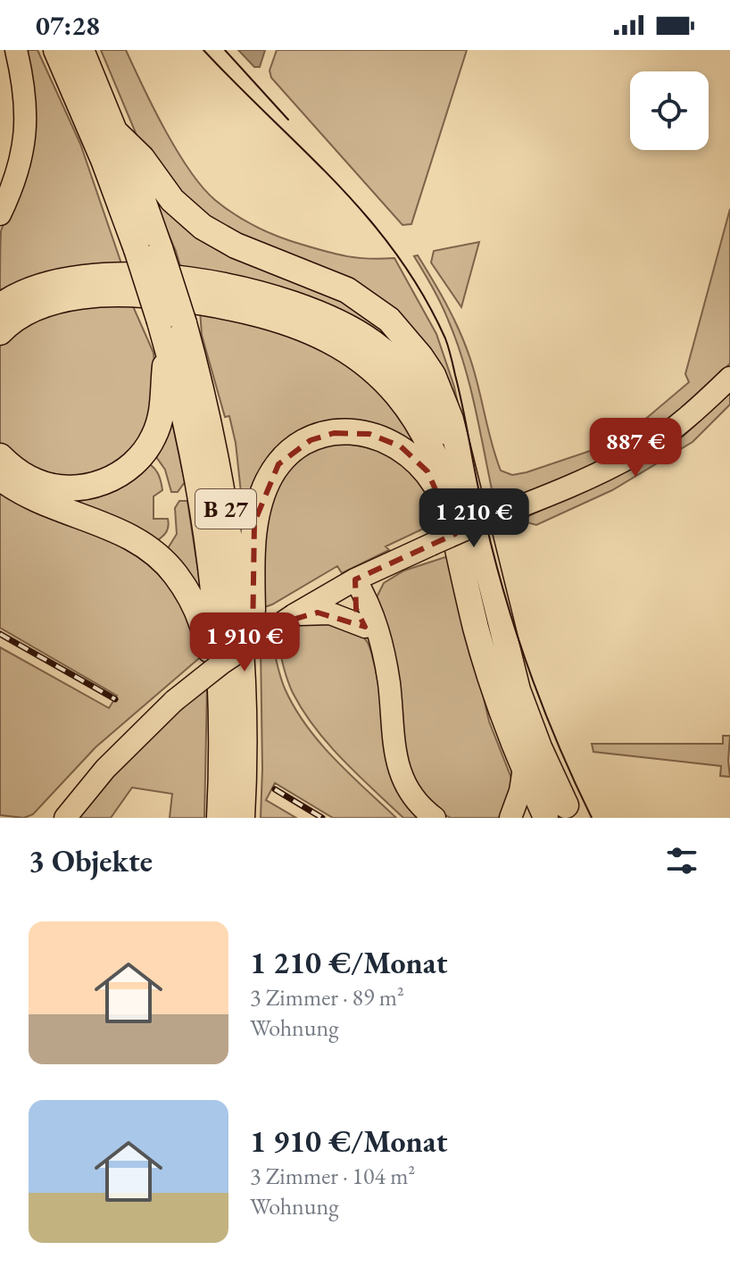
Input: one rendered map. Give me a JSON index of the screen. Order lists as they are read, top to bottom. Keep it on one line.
{"streets":{"highway":["B 27"]},"page":{"status":"07:28","price":["887 €","1 210 €","1 910 €"],"heading":"3 Objekte","list":[{"name":"1 210 €/Monat","note":"3 Zimmer · 89 m² · Wohnung"},{"name":"1 910 €/Monat","note":"3 Zimmer · 104 m² · Wohnung"}]}}
